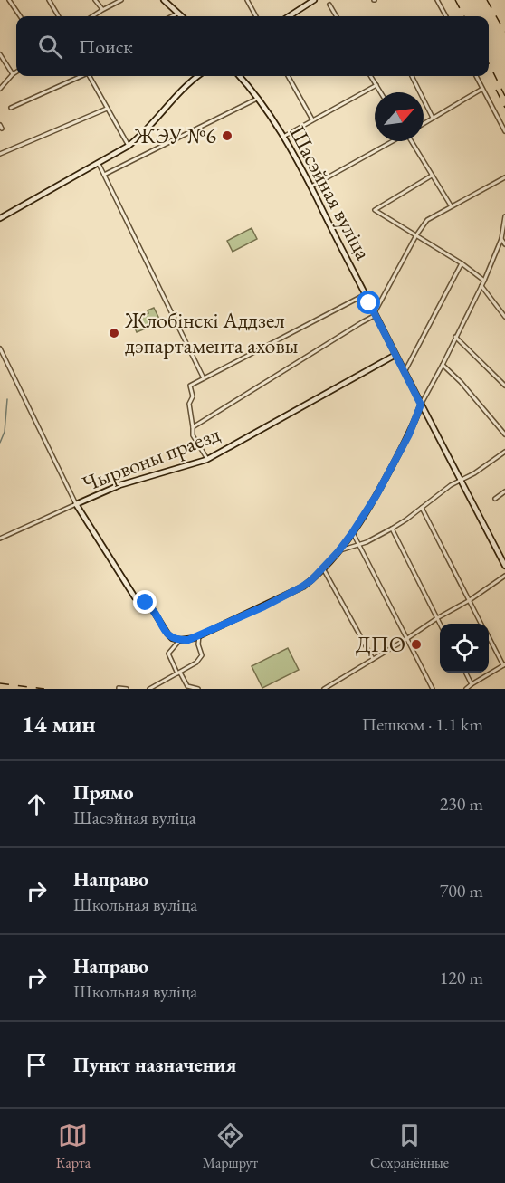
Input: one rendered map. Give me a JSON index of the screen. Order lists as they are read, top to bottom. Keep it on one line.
{"streets":{"street":["Шасэйная вуліца","Чырвоны праезд"]},"crossings":[["Шасэйная вуліца","Чырвоны праезд"]],"places":["ЖЭУ №6","Жлобінскі Аддзел дэпартамента аховы","ДПО"],"north":"top right","page":{"search":"Поиск","heading":["14 мин","Пешком · 1.1 km"],"list":[["Прямо","Шасэйная вуліца","230 m"],["Направо","Школьная вуліца","700 m"],["Направо","Школьная вуліца","120 m"],"Пункт назначения"],"nav":["Карта","Маршрут","Сохранённые"]}}
